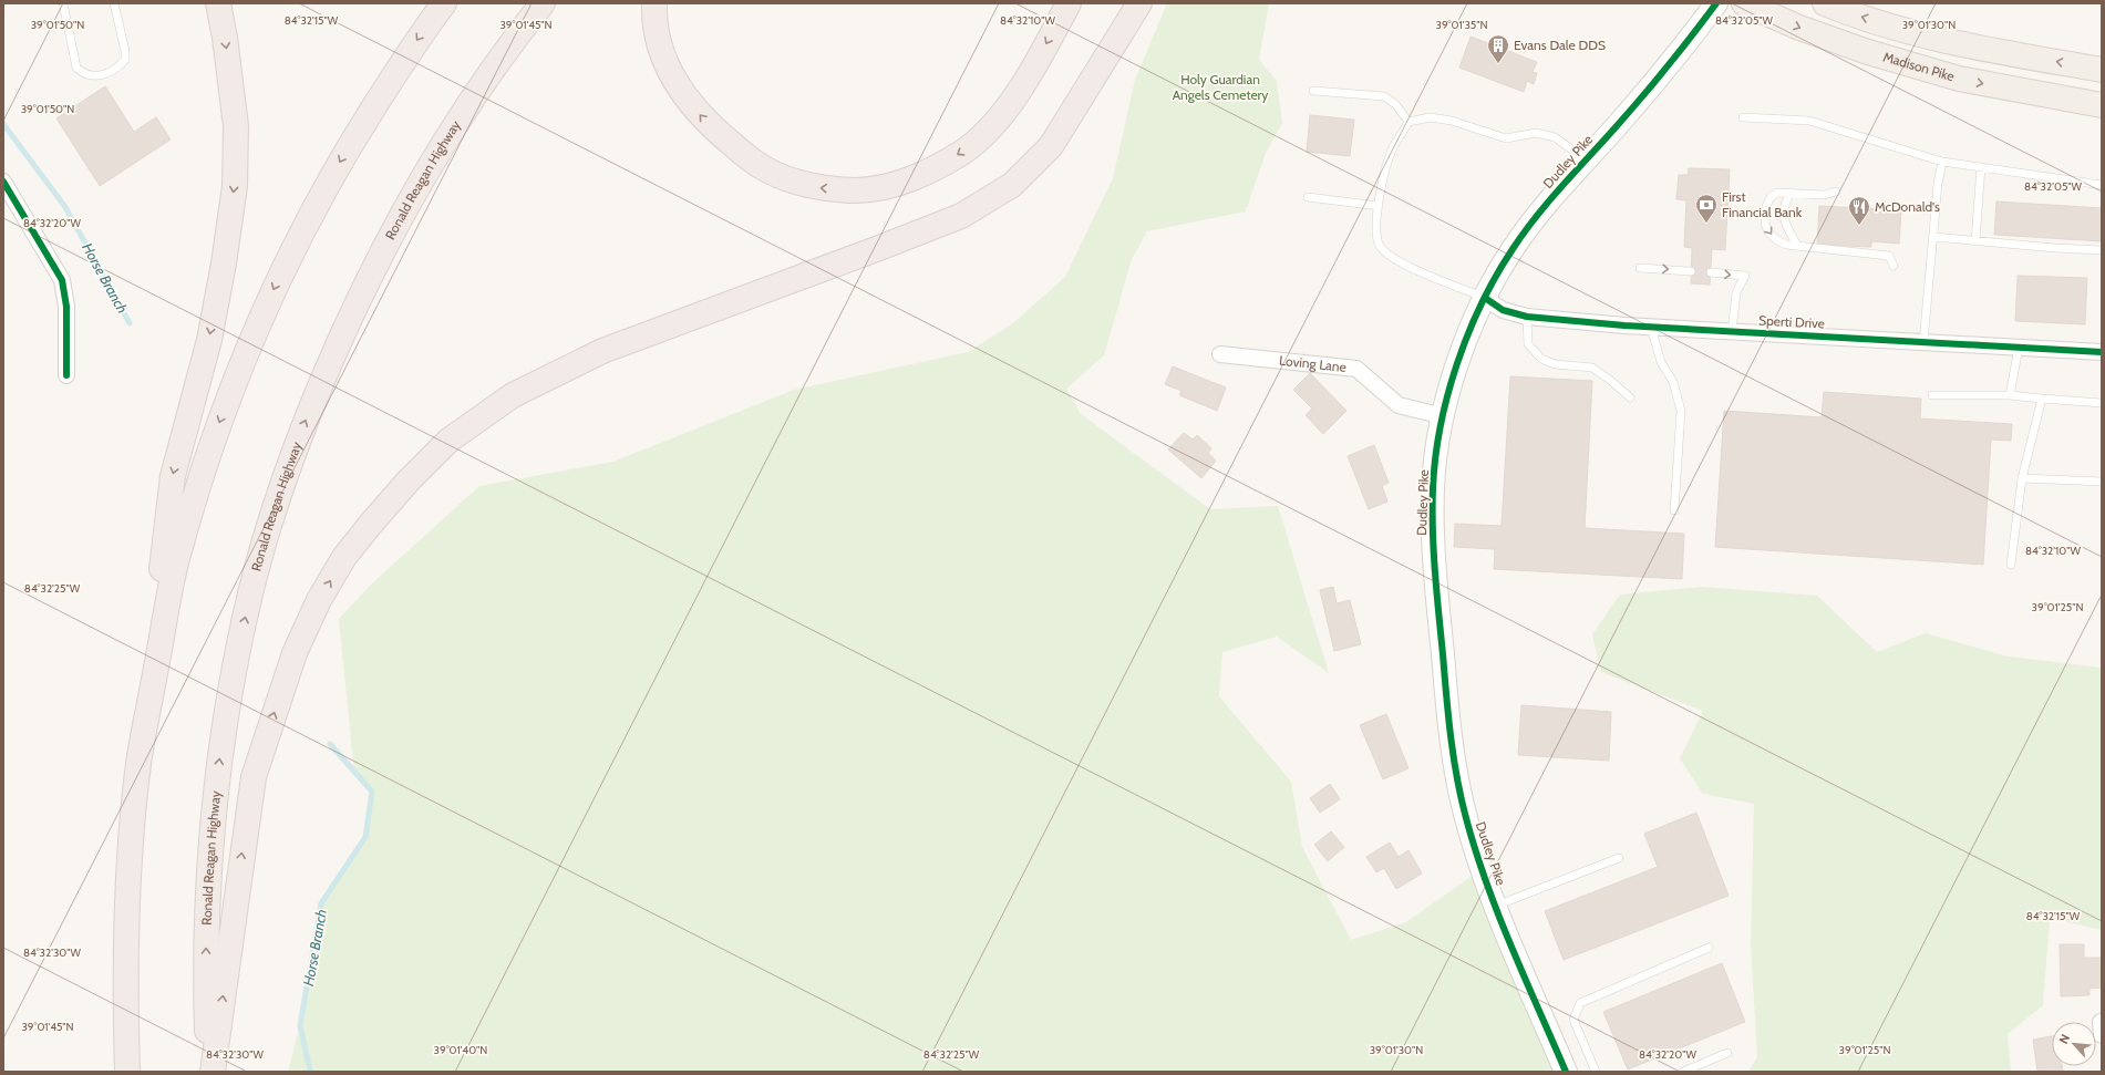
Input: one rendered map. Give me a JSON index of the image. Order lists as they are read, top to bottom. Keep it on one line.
{"streets":{"highway":["Ronald Reagan Highway"],"main road":["Madison Pike"],"street":["Dudley Pike","Sperti Drive","Loving Lane"]},"crossings":[["Dudley Pike","Sperti Drive"],["Dudley Pike","Loving Lane"]],"water":["Horse Branch"],"parks":["Holy Guardian Angels Cemetery"],"places":{"building":["Evans Dale DDS"],"bank":["First Financial Bank"],"restaurant":["McDonald's"]},"north":"top left","coordinates":["84°32'05\"W","84°32'15\"W","84°32'10\"W","39°01'50\"N","39°01'45\"N","39°01'35\"N","39°01'30\"N","84°32'20\"W","84°32'25\"W","39°01'25\"N","84°32'30\"W","39°01'40\"N"]}
